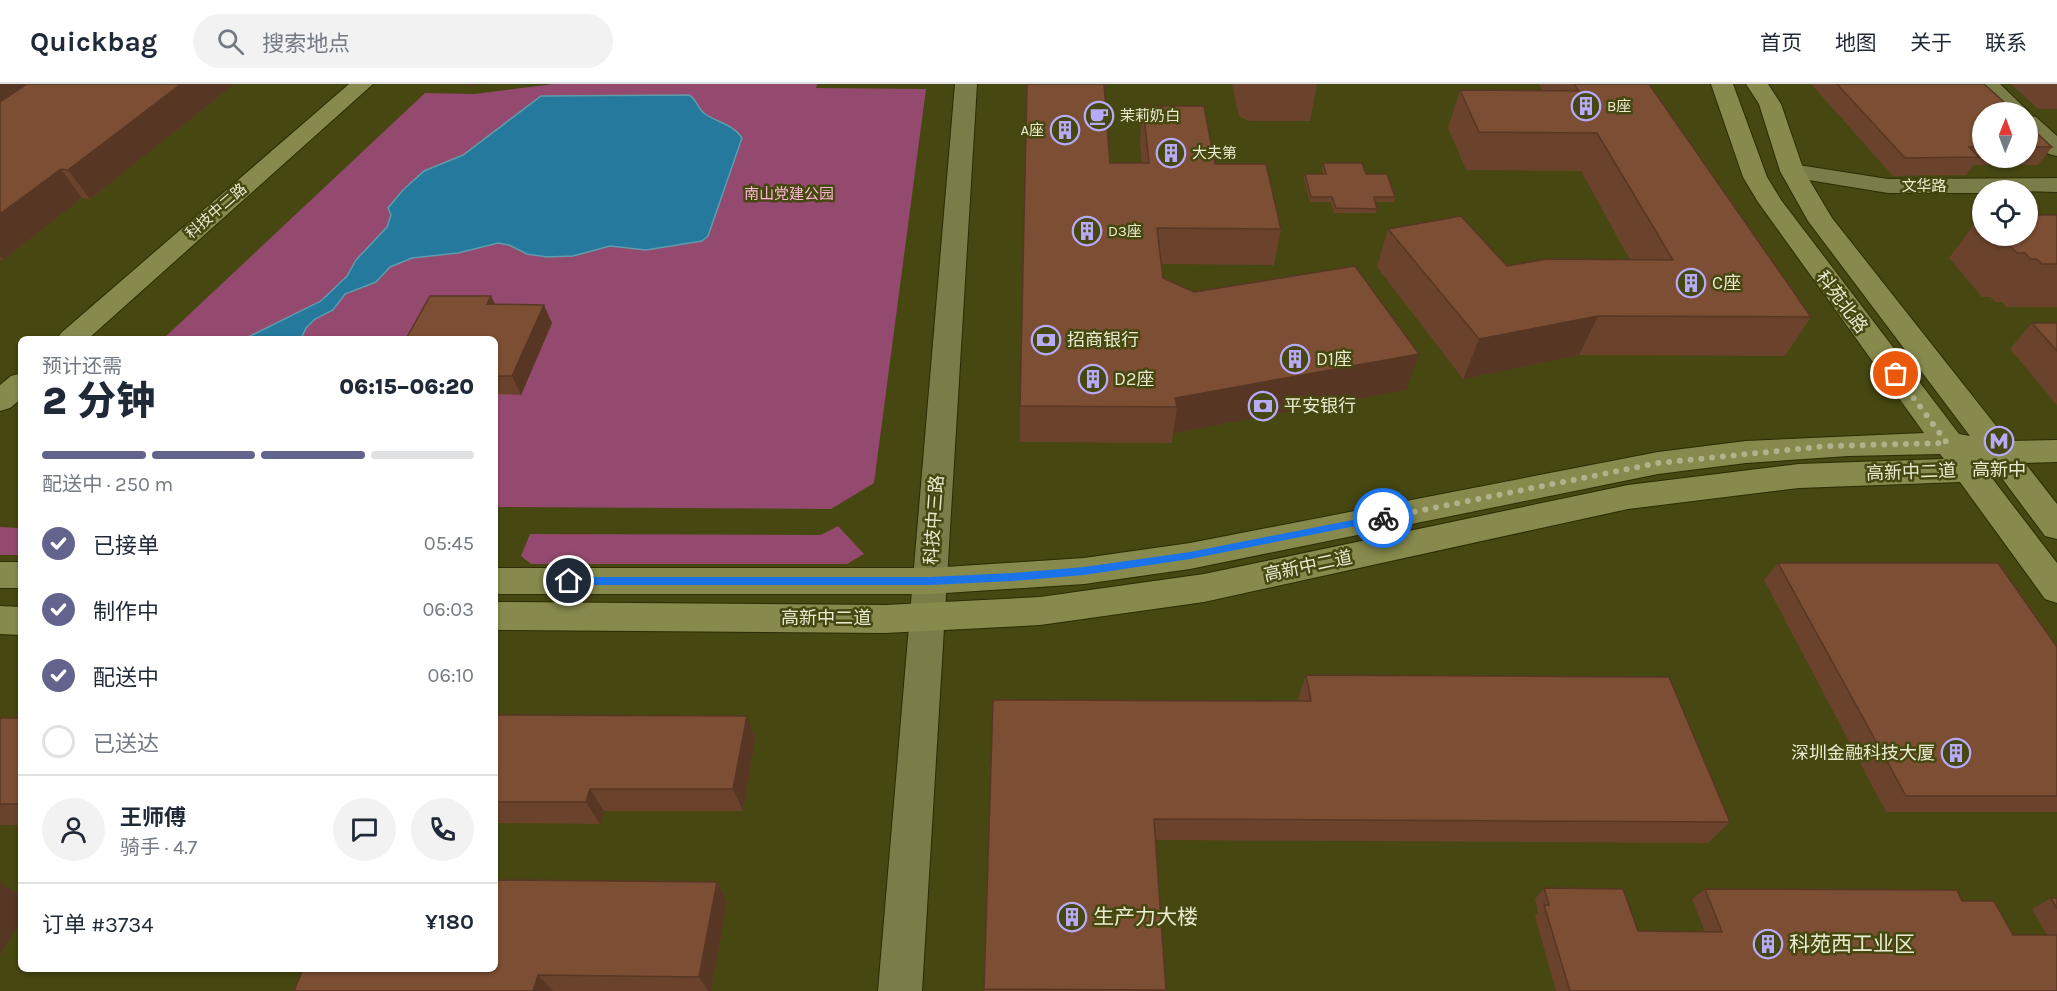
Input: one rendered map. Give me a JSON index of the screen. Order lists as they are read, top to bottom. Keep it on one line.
{"streets":{"main road":["科技中二路","科苑北路","高新中二道"],"street":["文华路","科技中三路"]},"crossings":[["文华路","科苑北路"],["科苑北路","高新中二道"],["高新中二道","科技中三路"]],"parks":["南山党建公园"],"places":{"building":["B座","A座","大夫第","D3座","C座","D1座","D2座","深圳金融科技大厦","生产力大楼","科苑西工业区"],"cafe":["茉莉奶白"],"bank":["招商银行","平安银行"],"metro station":["高新中"]},"north":"top","page":{"header":"Quickbag","search":"搜索地点","nav":["首页","地图","关于","联系"],"heading":["2 分钟","预计还需","06:15–06:20"],"panel":["王师傅","骑手 · 4.7","订单 #3734","¥180"],"bar":"配送中 · 250 m","list":[["已接单","05:45"],["制作中","06:03"],["配送中","06:10"],"已送达"]}}
